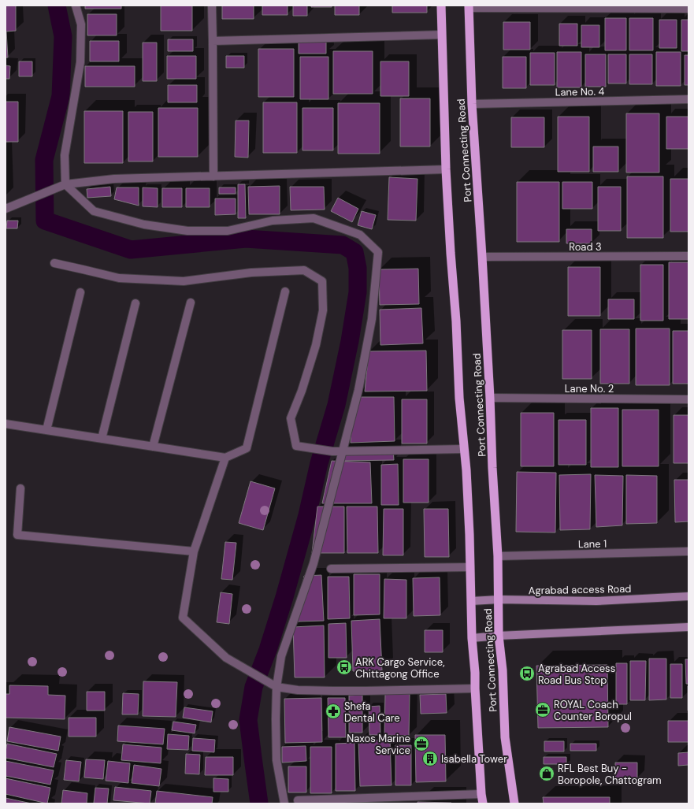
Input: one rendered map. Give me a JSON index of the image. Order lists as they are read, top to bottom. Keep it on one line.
{"streets":{"highway":["Port Connecting Road"],"main road":["Agrabad access Road"],"street":["Lane No. 4","Road 3","Lane No. 2","Lane 1"]},"crossings":[["Lane No. 4","Port Connecting Road"],["Port Connecting Road","Road 3"],["Port Connecting Road","Lane No. 2"],["Port Connecting Road","Lane 1"],["Port Connecting Road","Agrabad access Road"]],"places":{"bus stop":["ARK Cargo Service, Chittagong Office","Agrabad Access Road Bus Stop"],"office":["ROYAL Coach Counter Boropul","Naxos Marine Service"],"pharmacy":["Shefa Dental Care"],"building":["Isabella Tower"],"shop":["RFL Best Buy - Boropole, Chattogram"]}}
